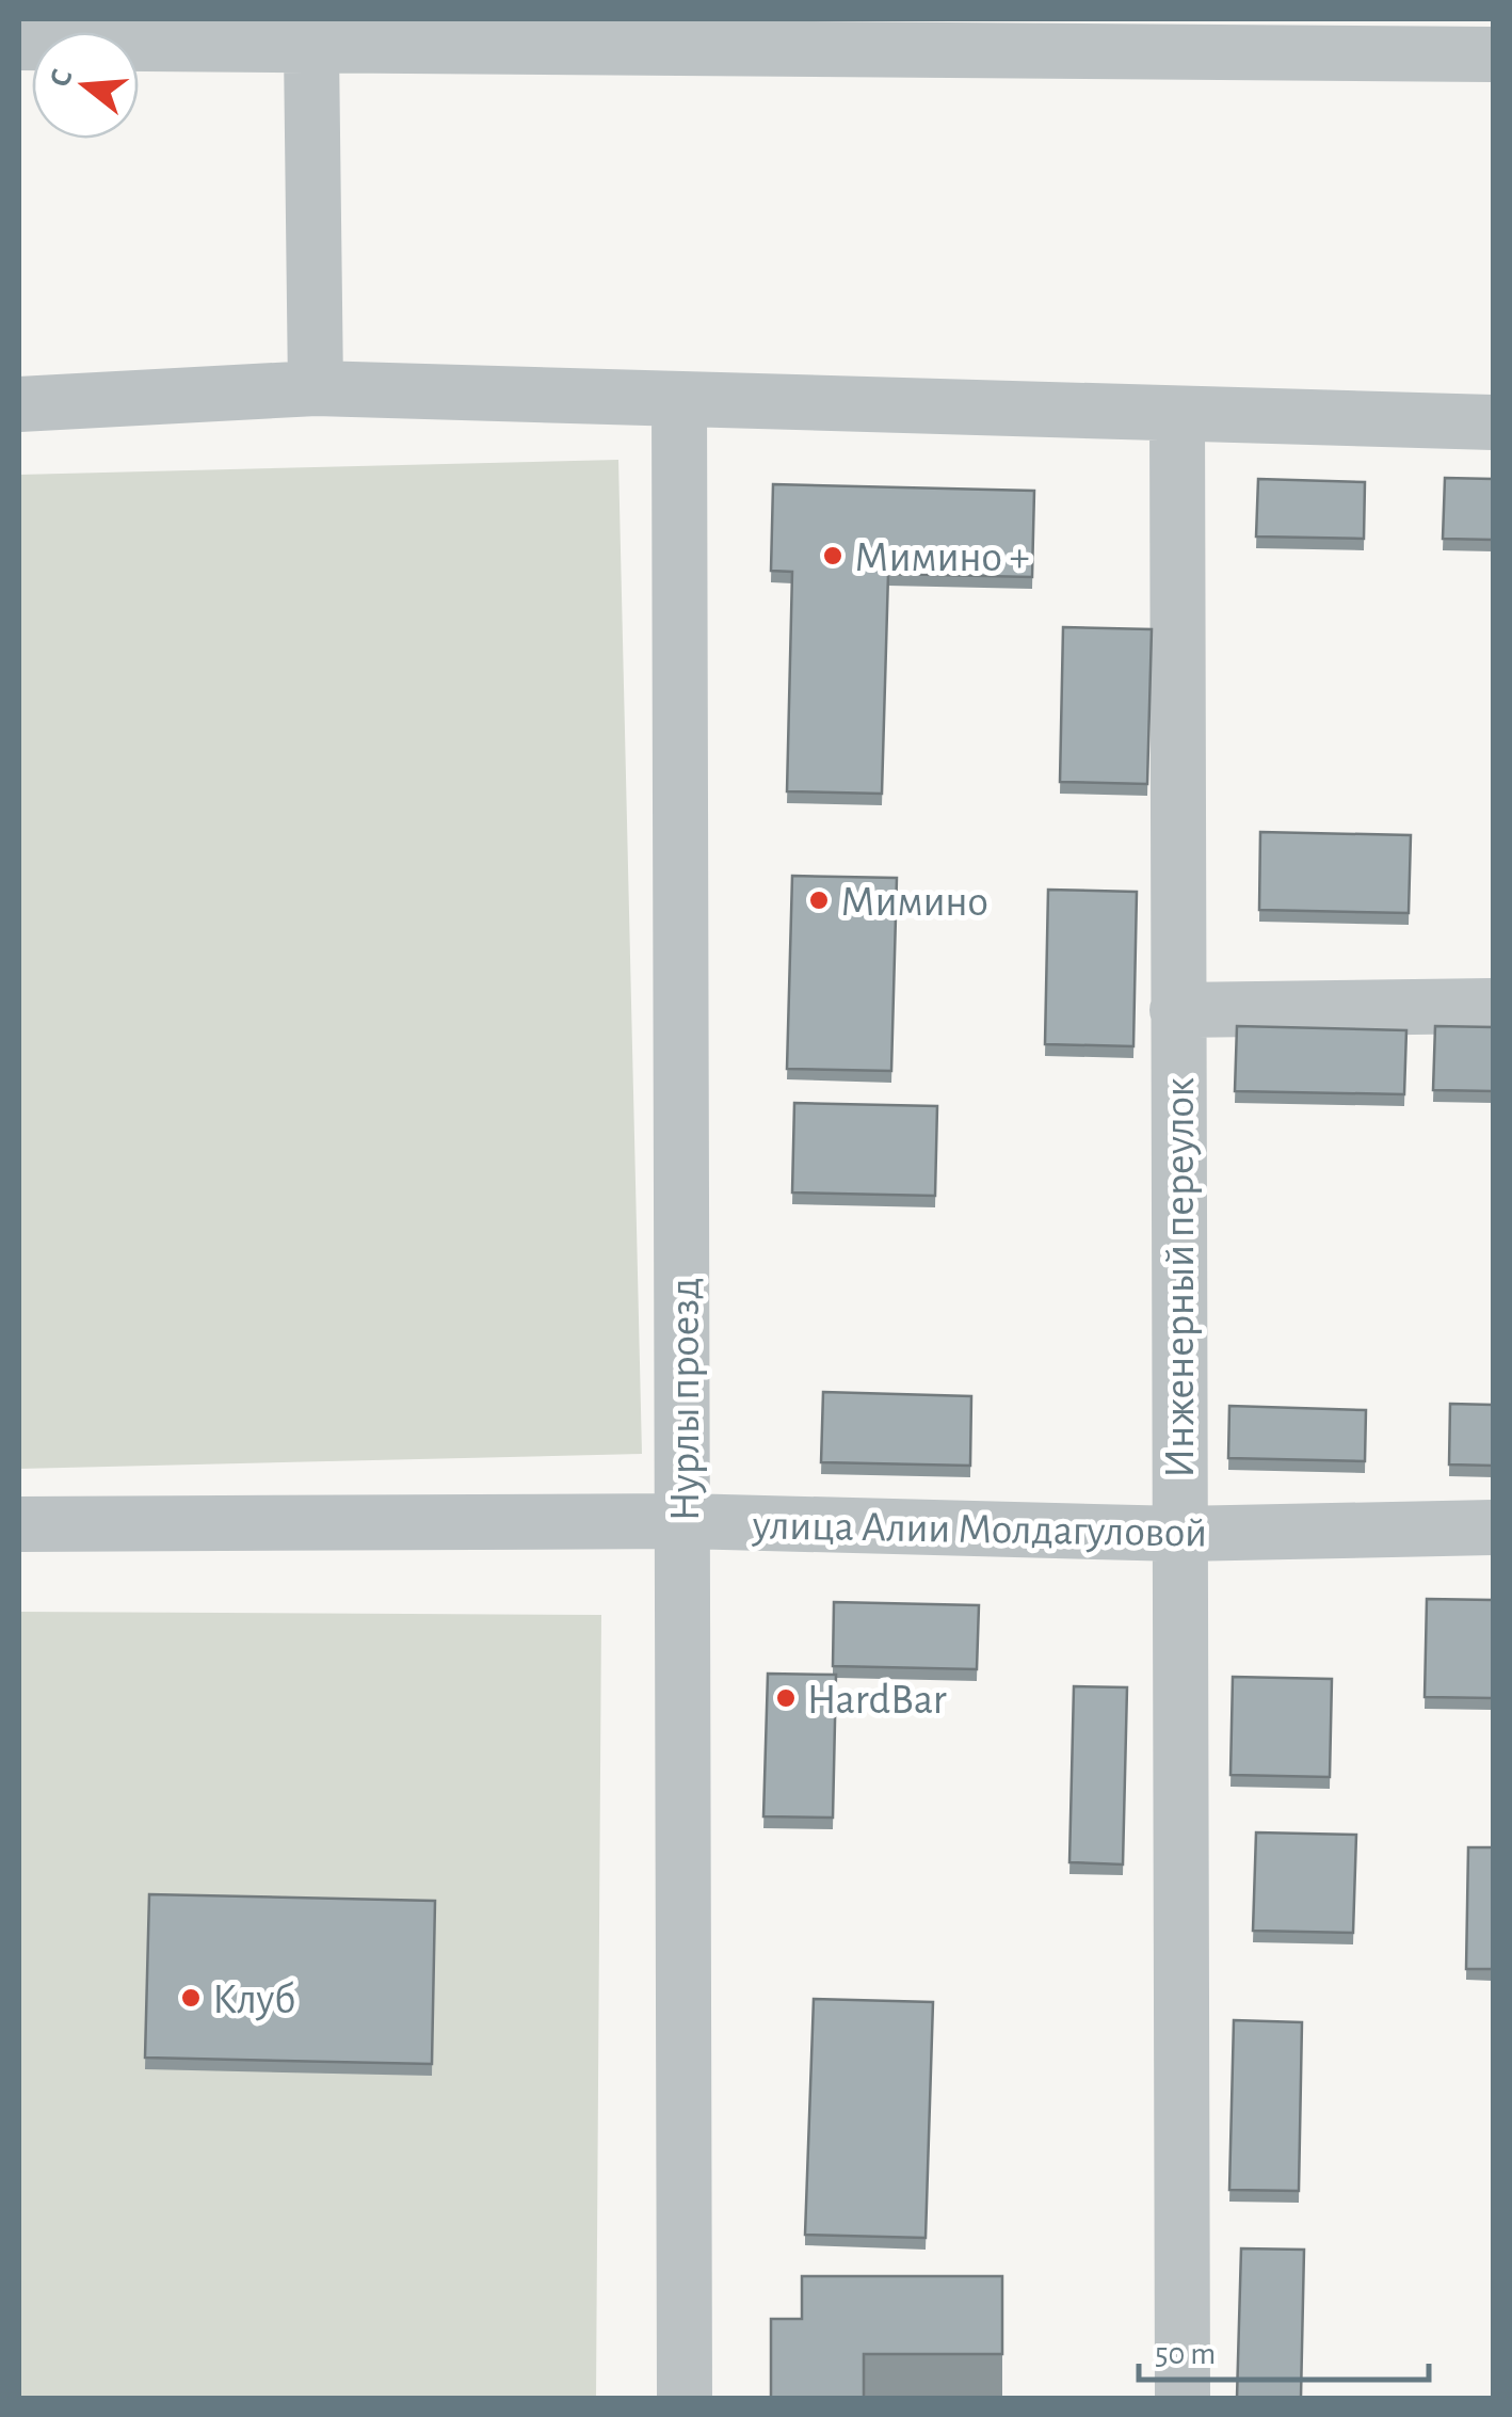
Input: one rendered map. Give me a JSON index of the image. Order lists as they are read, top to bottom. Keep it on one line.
{"streets":{"street":["Инженерный переулок","Нурлы проезд","улица Алии Молдагуловой"]},"crossings":[["Инженерный переулок","улица Алии Молдагуловой"],["Нурлы проезд","улица Алии Молдагуловой"]],"places":["Мимино +","Мимино","HardBar","Клуб"],"scale_bar":"50 m","north":"left"}
